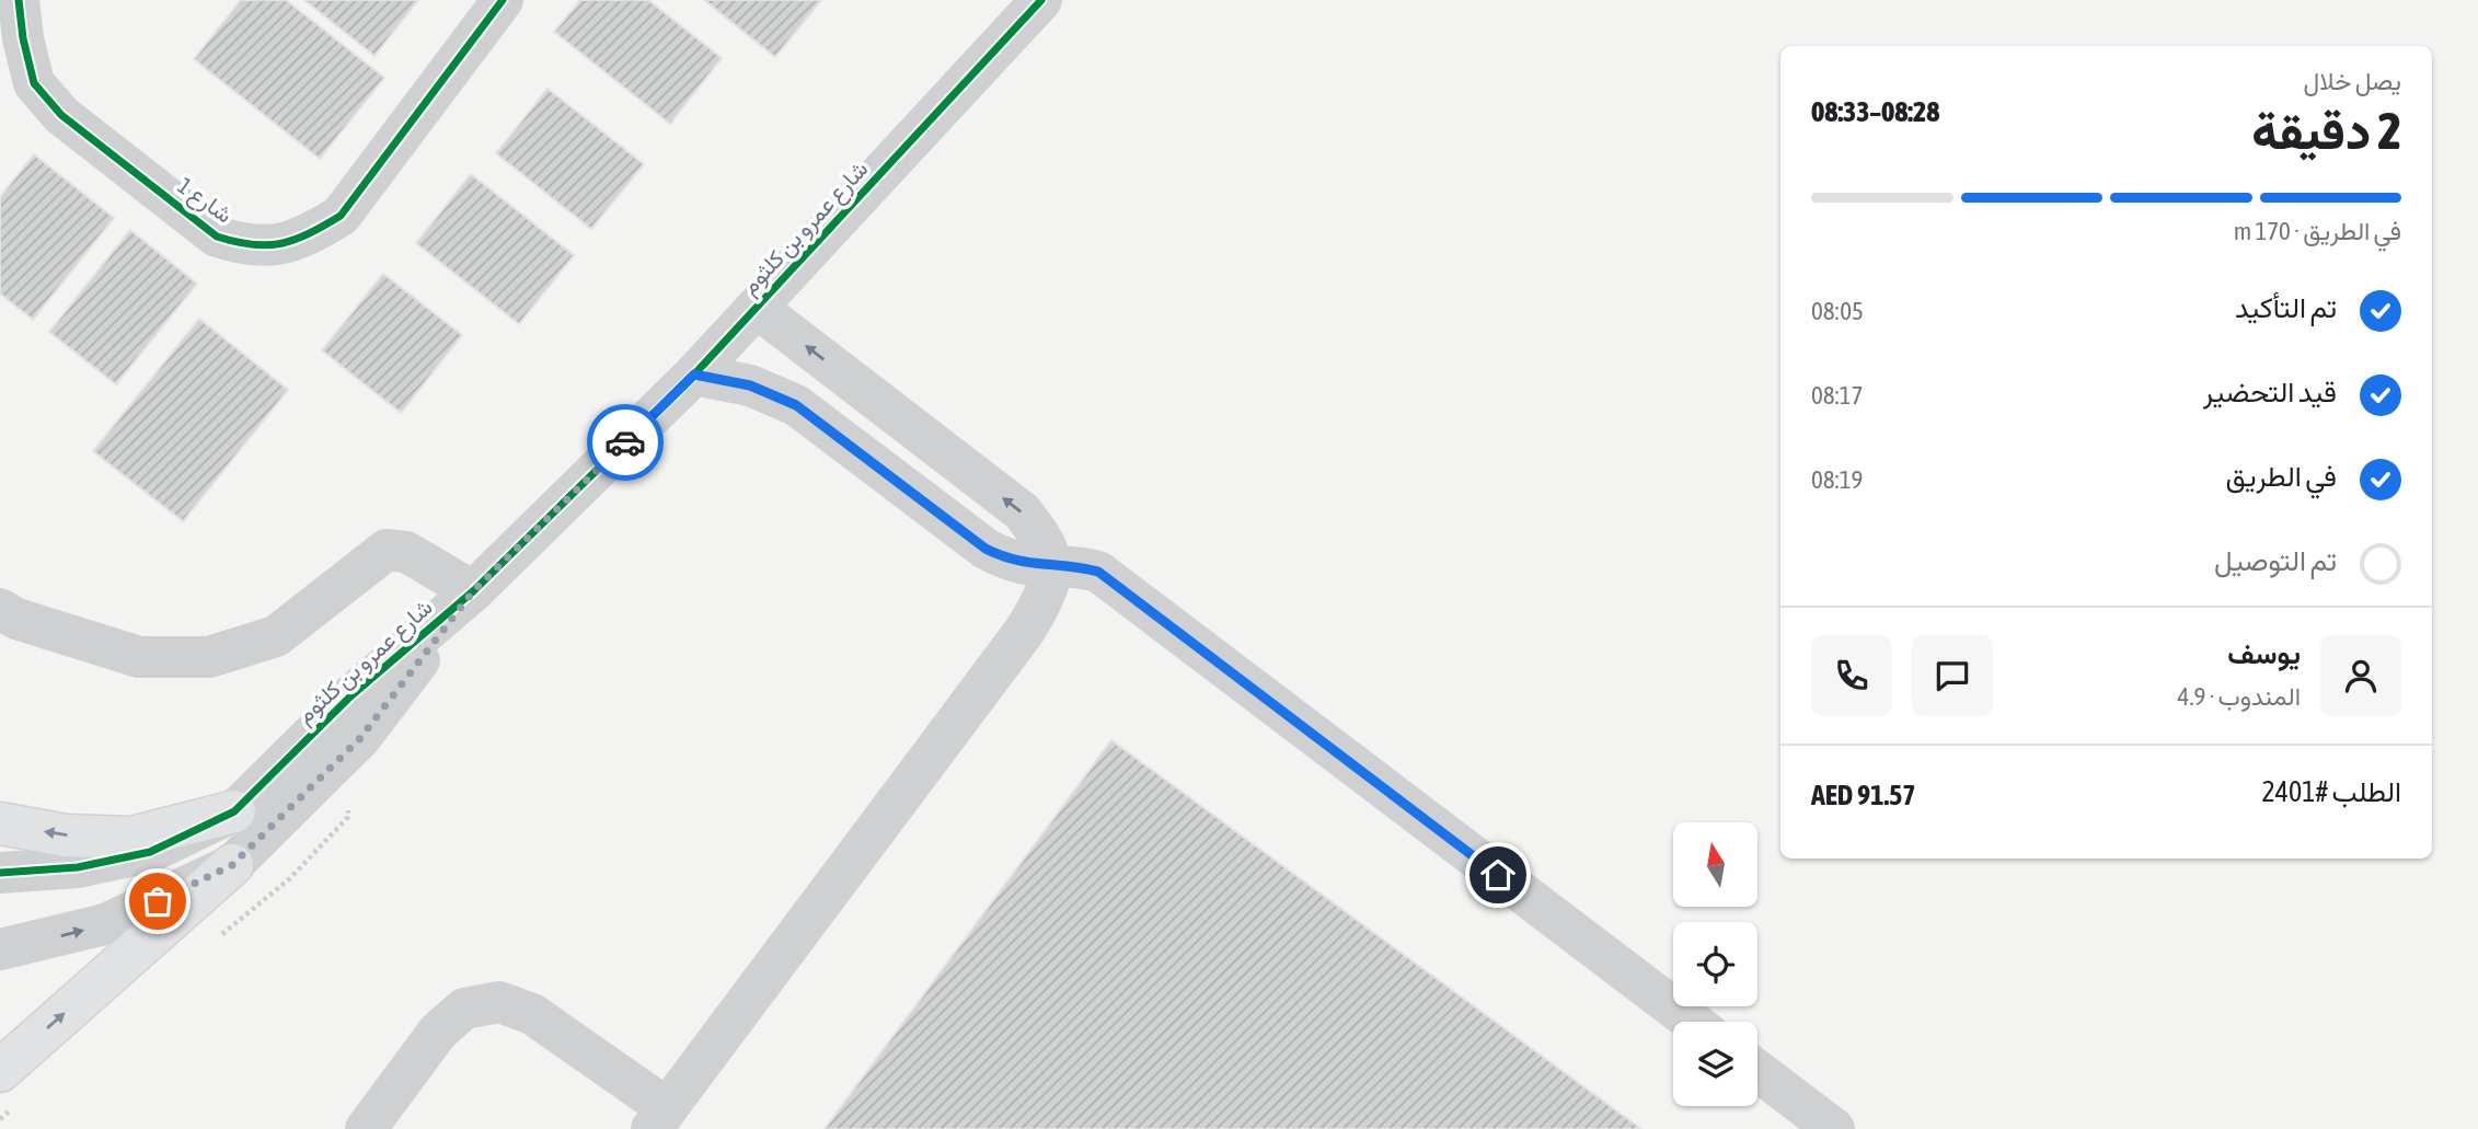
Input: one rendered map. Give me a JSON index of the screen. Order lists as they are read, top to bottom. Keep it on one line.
{"streets":{"street":["شارع 1","شارع عمرو بن كلثوم"]},"north":"top","page":{"heading":["2 دقيقة","يصل خلال","08:28–08:33"],"panel":["يوسف","المندوب · 4.9","الطلب #2401","AED 91.57"],"bar":"في الطريق · 170 m","list":[["تم التأكيد","08:05"],["قيد التحضير","08:17"],["في الطريق","08:19"],"تم التوصيل"]}}
